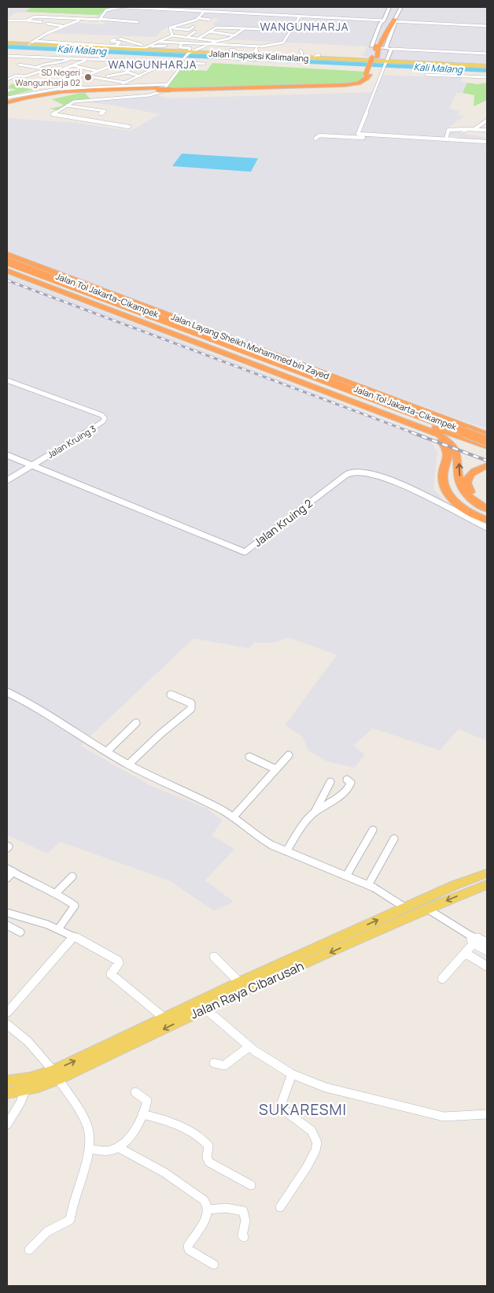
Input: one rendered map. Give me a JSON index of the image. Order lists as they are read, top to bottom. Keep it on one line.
{"streets":{"highway":["Jalan Tol Jakarta–Cikampek","Jalan Layang Sheikh Mohammed bin Zayed"],"main road":["Jalan Inspeksi Kalimalang","Jalan Raya Cibarusah"],"street":["Jalan Kruing 3","Jalan Kruing 2"]},"crossings":[["Jalan Kruing 3","Jalan Kruing 2"]],"districts":["WANGUNHARJA","WANGUNHARJA","SUKARESMI"],"water":["Kali Malang"],"places":["SD Negeri Wangunharja 02"]}
